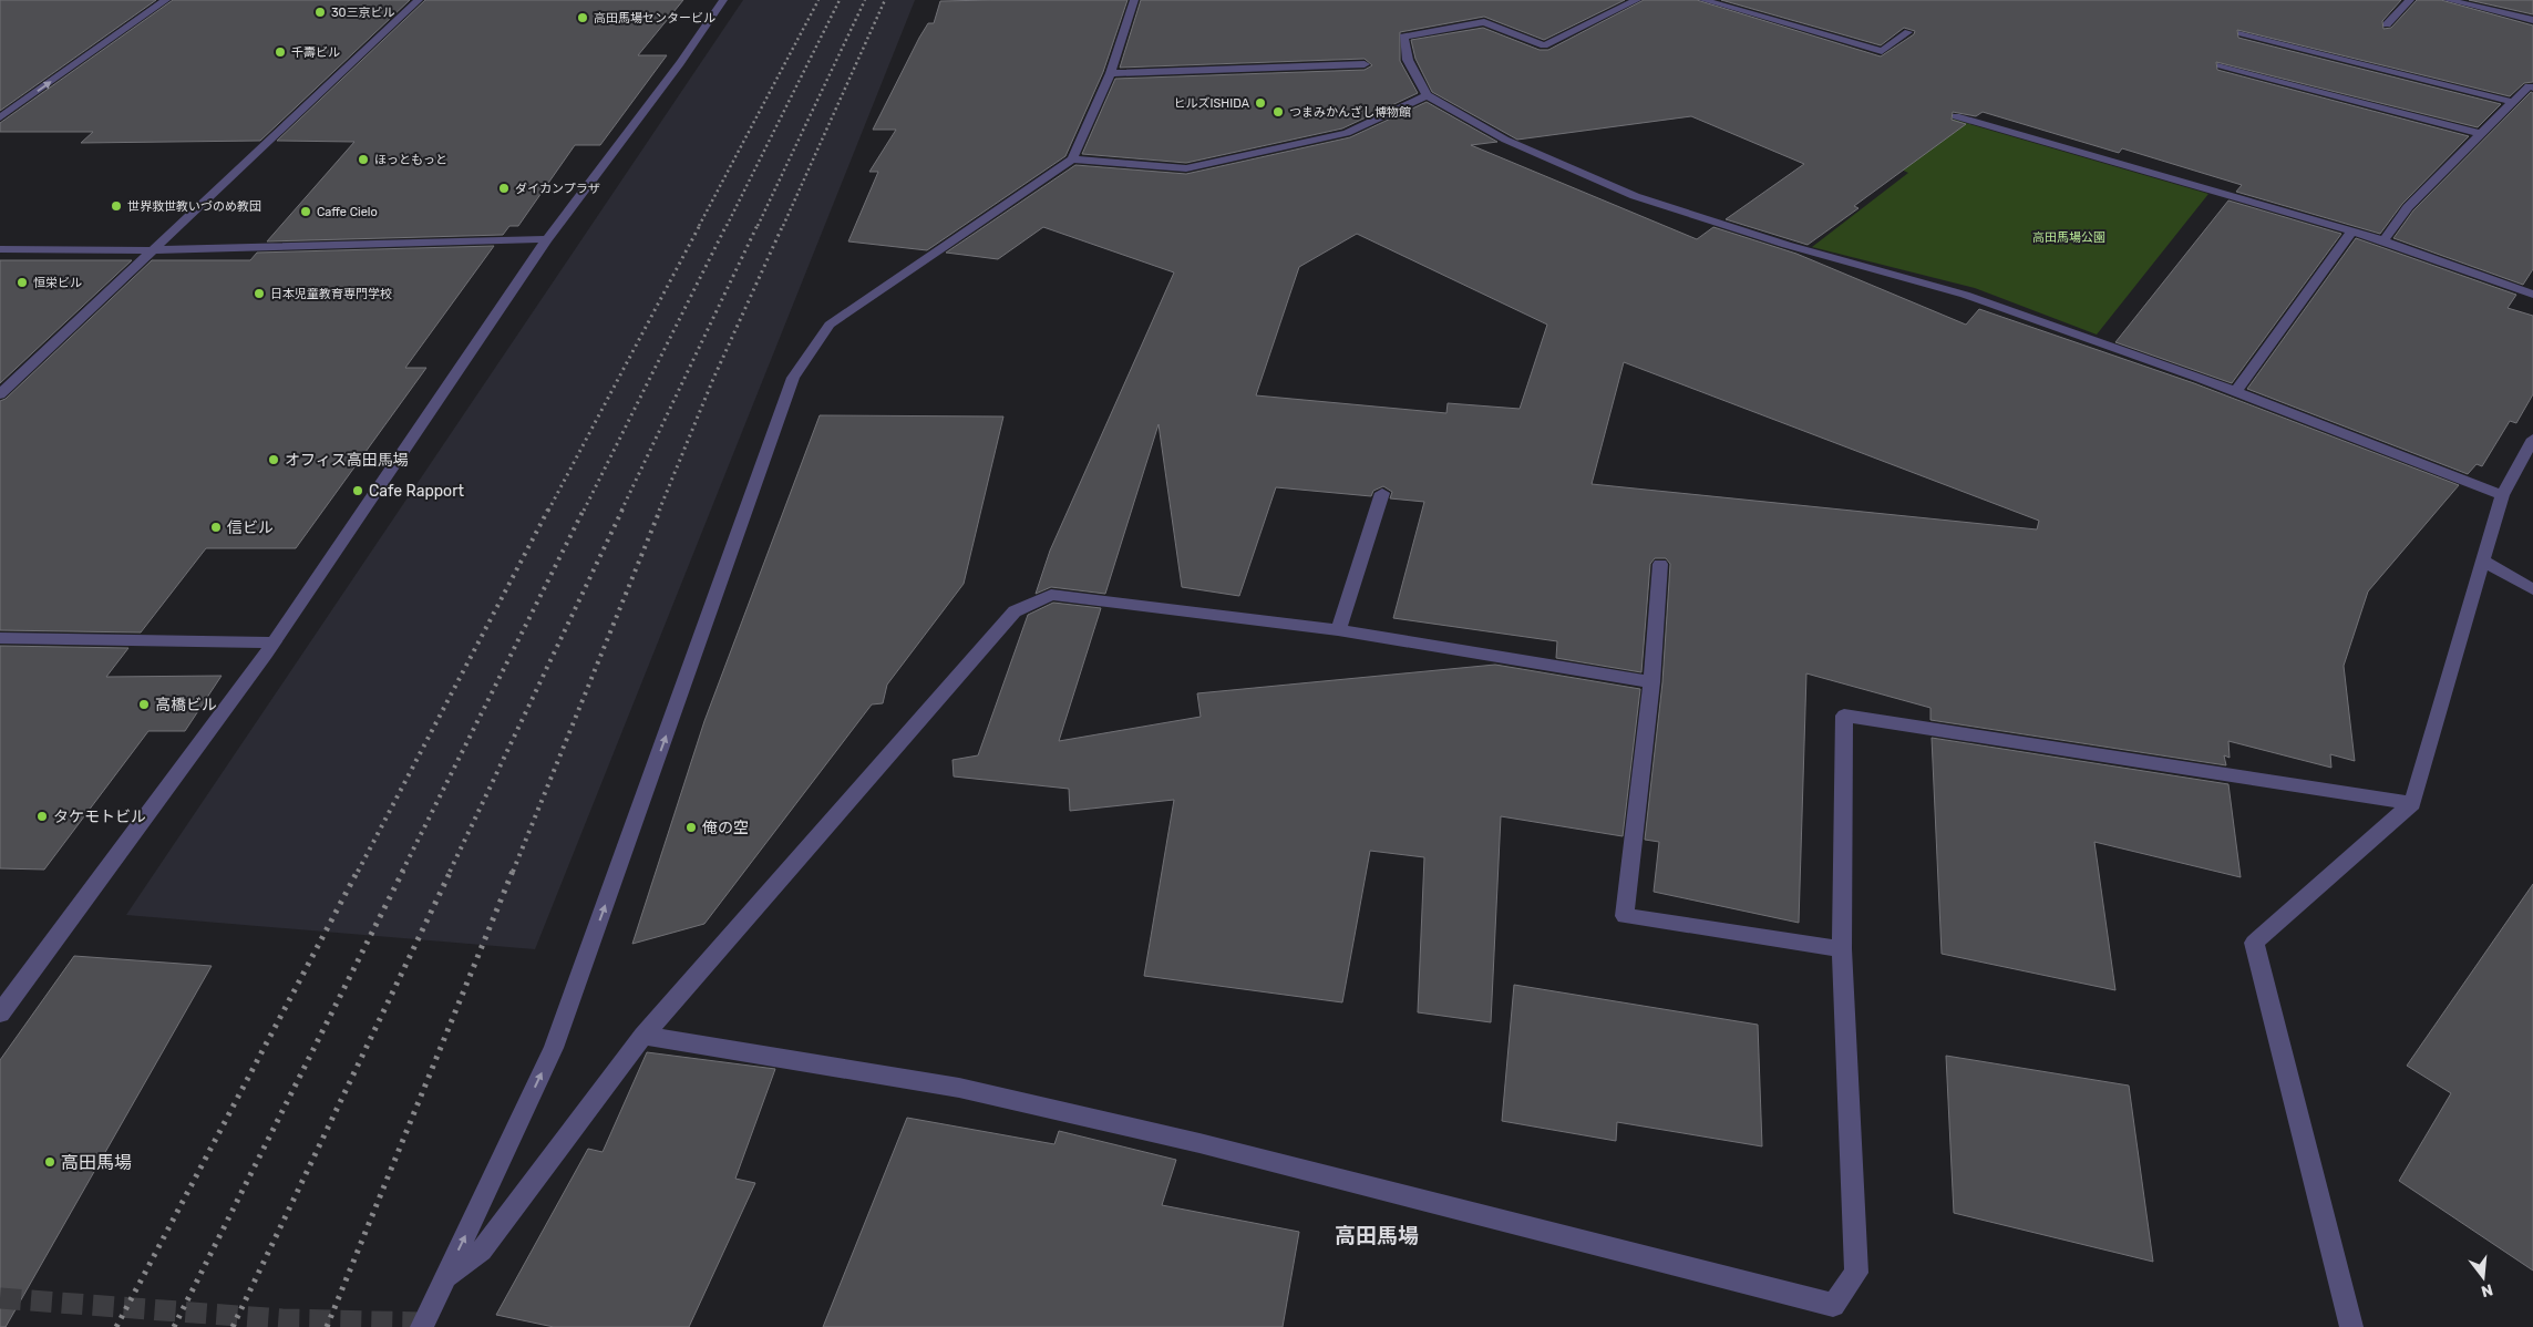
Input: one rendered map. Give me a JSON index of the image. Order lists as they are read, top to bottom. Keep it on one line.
{"districts":["高田馬場"],"parks":["高田馬場公園"],"places":["30三京ビル","高田馬場センタービル","千壽ビル","ヒルズISHIDA","つまみかんざし博物館","ほっともっと","ダイカンプラザ","世界救世教いづのめ教団","Caffe Cielo","恒栄ビル","日本児童教育専門学校","オフィス高田馬場","Cafe Rapport","信ビル","高橋ビル","タケモトビル","俺の空","高田馬場"],"north":"bottom"}
